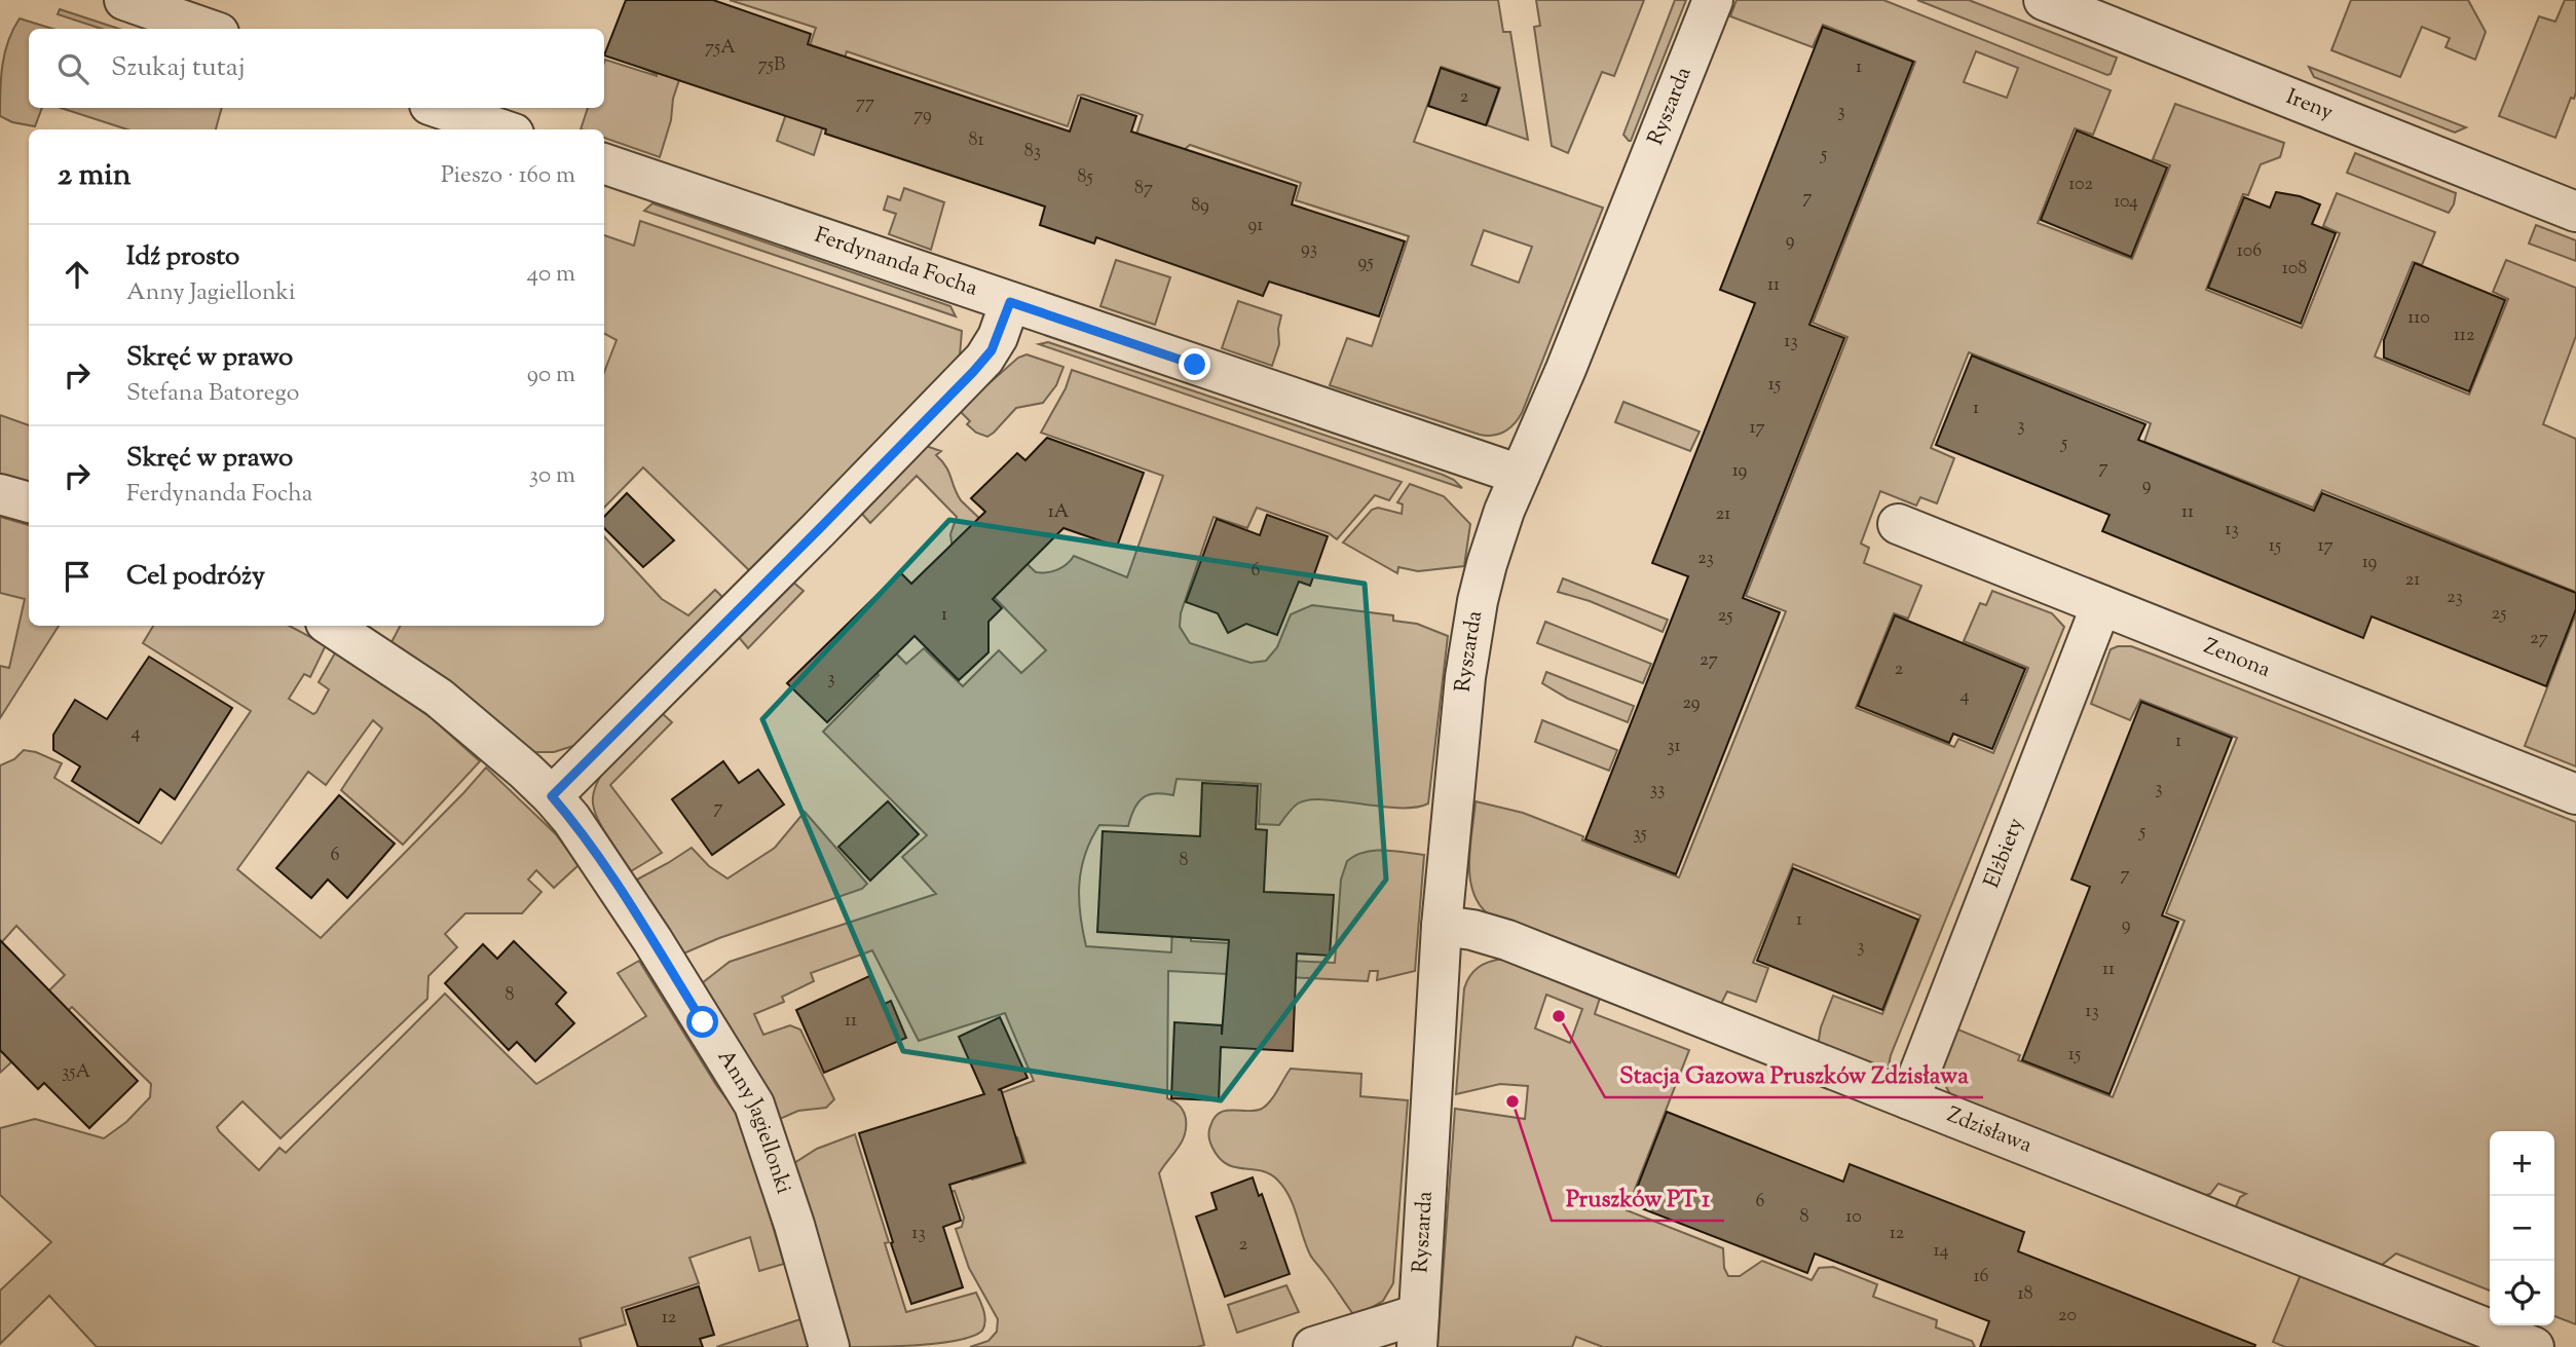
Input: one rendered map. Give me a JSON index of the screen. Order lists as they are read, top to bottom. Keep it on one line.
{"streets":{"street":["Ryszarda","Ireny","Ferdynanda Focha","Zenona","Elżbiety","Anny Jagiellonki","Zdzisława"]},"crossings":[["Ryszarda","Ferdynanda Focha"],["Ryszarda","Zdzisława"],["Zenona","Elżbiety"],["Elżbiety","Zdzisława"]],"places":["Stacja Gazowa Pruszków Zdzisława","Pruszków PT 1"],"house_numbers":["75A","75B","1","2","77","3","79","81","83","5","85","102","87","7","104","89","91","9","93","106","95","108","11","110","112","13","15","1","3","17","5","7","19","9","1A","11","21","13","15","17","23","19","6","21","23","25","1","25","27","27","2","3","4","29","4","1","31","3","33","7","5","35","6","8","7","1","9","3","11","8","13","11","15","35A","6","8","10","13","12","2","14","16","18","20","12"],"page":{"search":"Szukaj tutaj","heading":["2 min","Pieszo · 160 m"],"list":[["Idź prosto","Anny Jagiellonki","40 m"],["Skręć w prawo","Stefana Batorego","90 m"],["Skręć w prawo","Ferdynanda Focha","30 m"],"Cel podróży"],"map_buttons":["+","−"]}}
